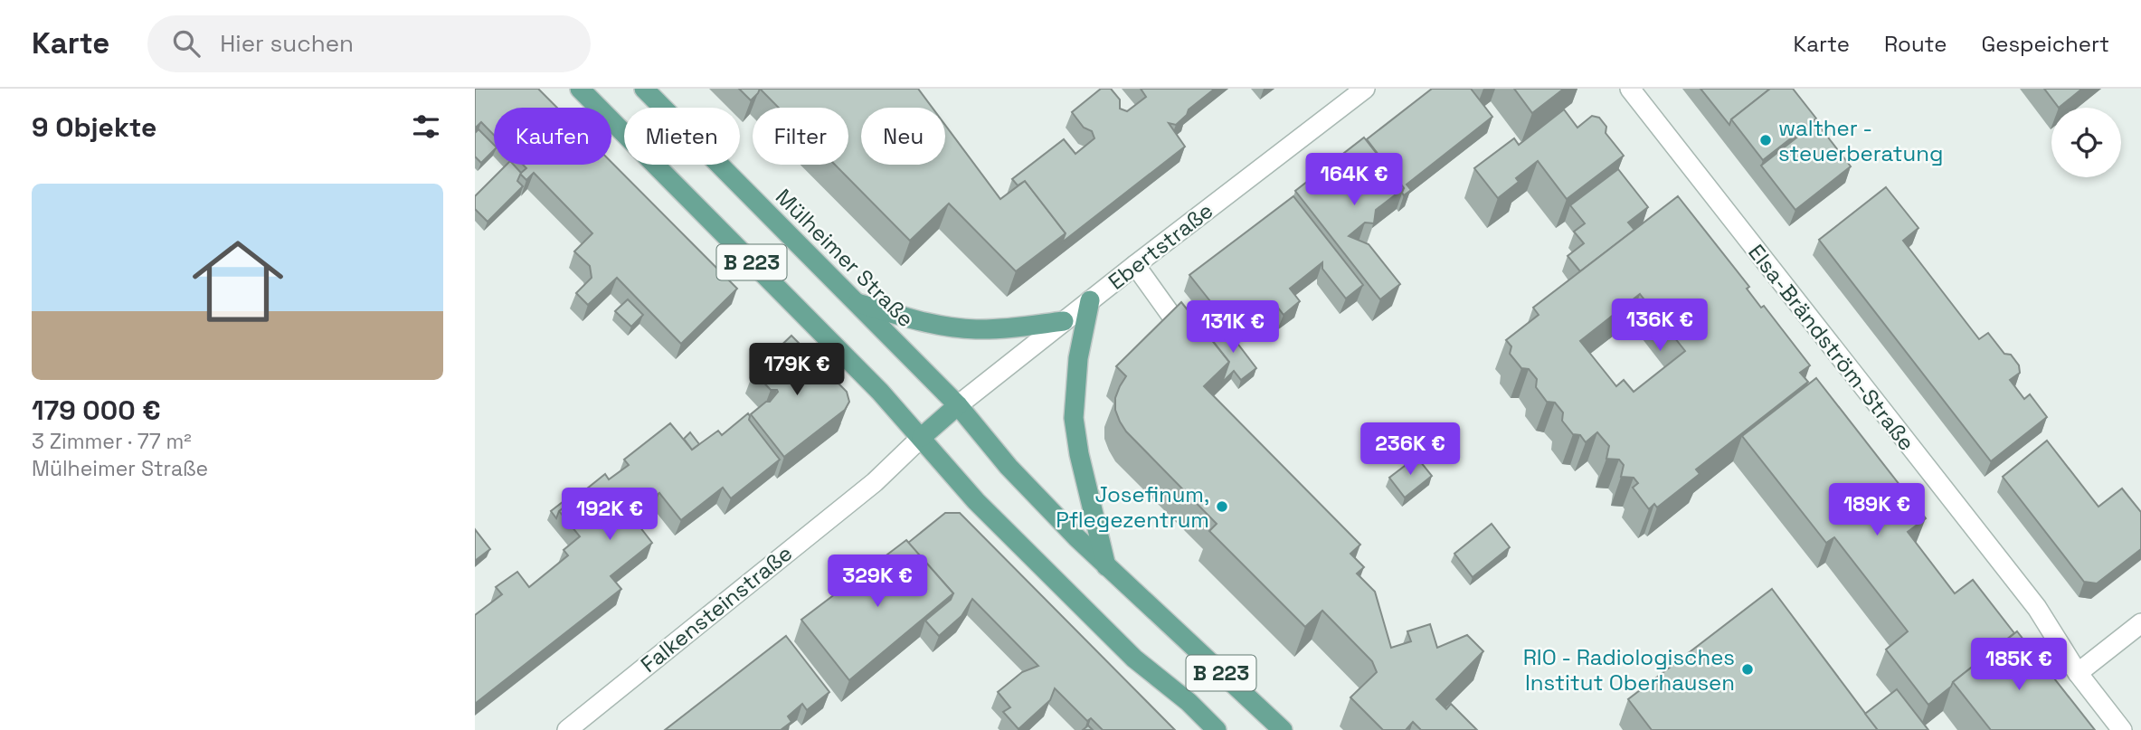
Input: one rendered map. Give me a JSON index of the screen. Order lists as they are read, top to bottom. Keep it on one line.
{"streets":{"main road":["Mülheimer Straße","B 223"],"street":["Ebertstraße","Elsa-Brändström-Straße","Falkensteinstraße"]},"crossings":[["Ebertstraße","Mülheimer Straße"],["B 223","Falkensteinstraße"]],"places":["walther - steuerberatung","Josefinum, Pflegezentrum","RIO - Radiologisches Institut Oberhausen"],"page":{"header":"Karte","search":"Hier suchen","nav":["Karte","Route","Gespeichert"],"heading":"9 Objekte","chip":["Kaufen","Mieten","Filter","Neu"],"price":["164K €","136K €","131K €","179K €","236K €","189K €","192K €","329K €","185K €"],"list":[{"name":"179 000 €","note":"3 Zimmer · 77 m² · Mülheimer Straße"}]}}
